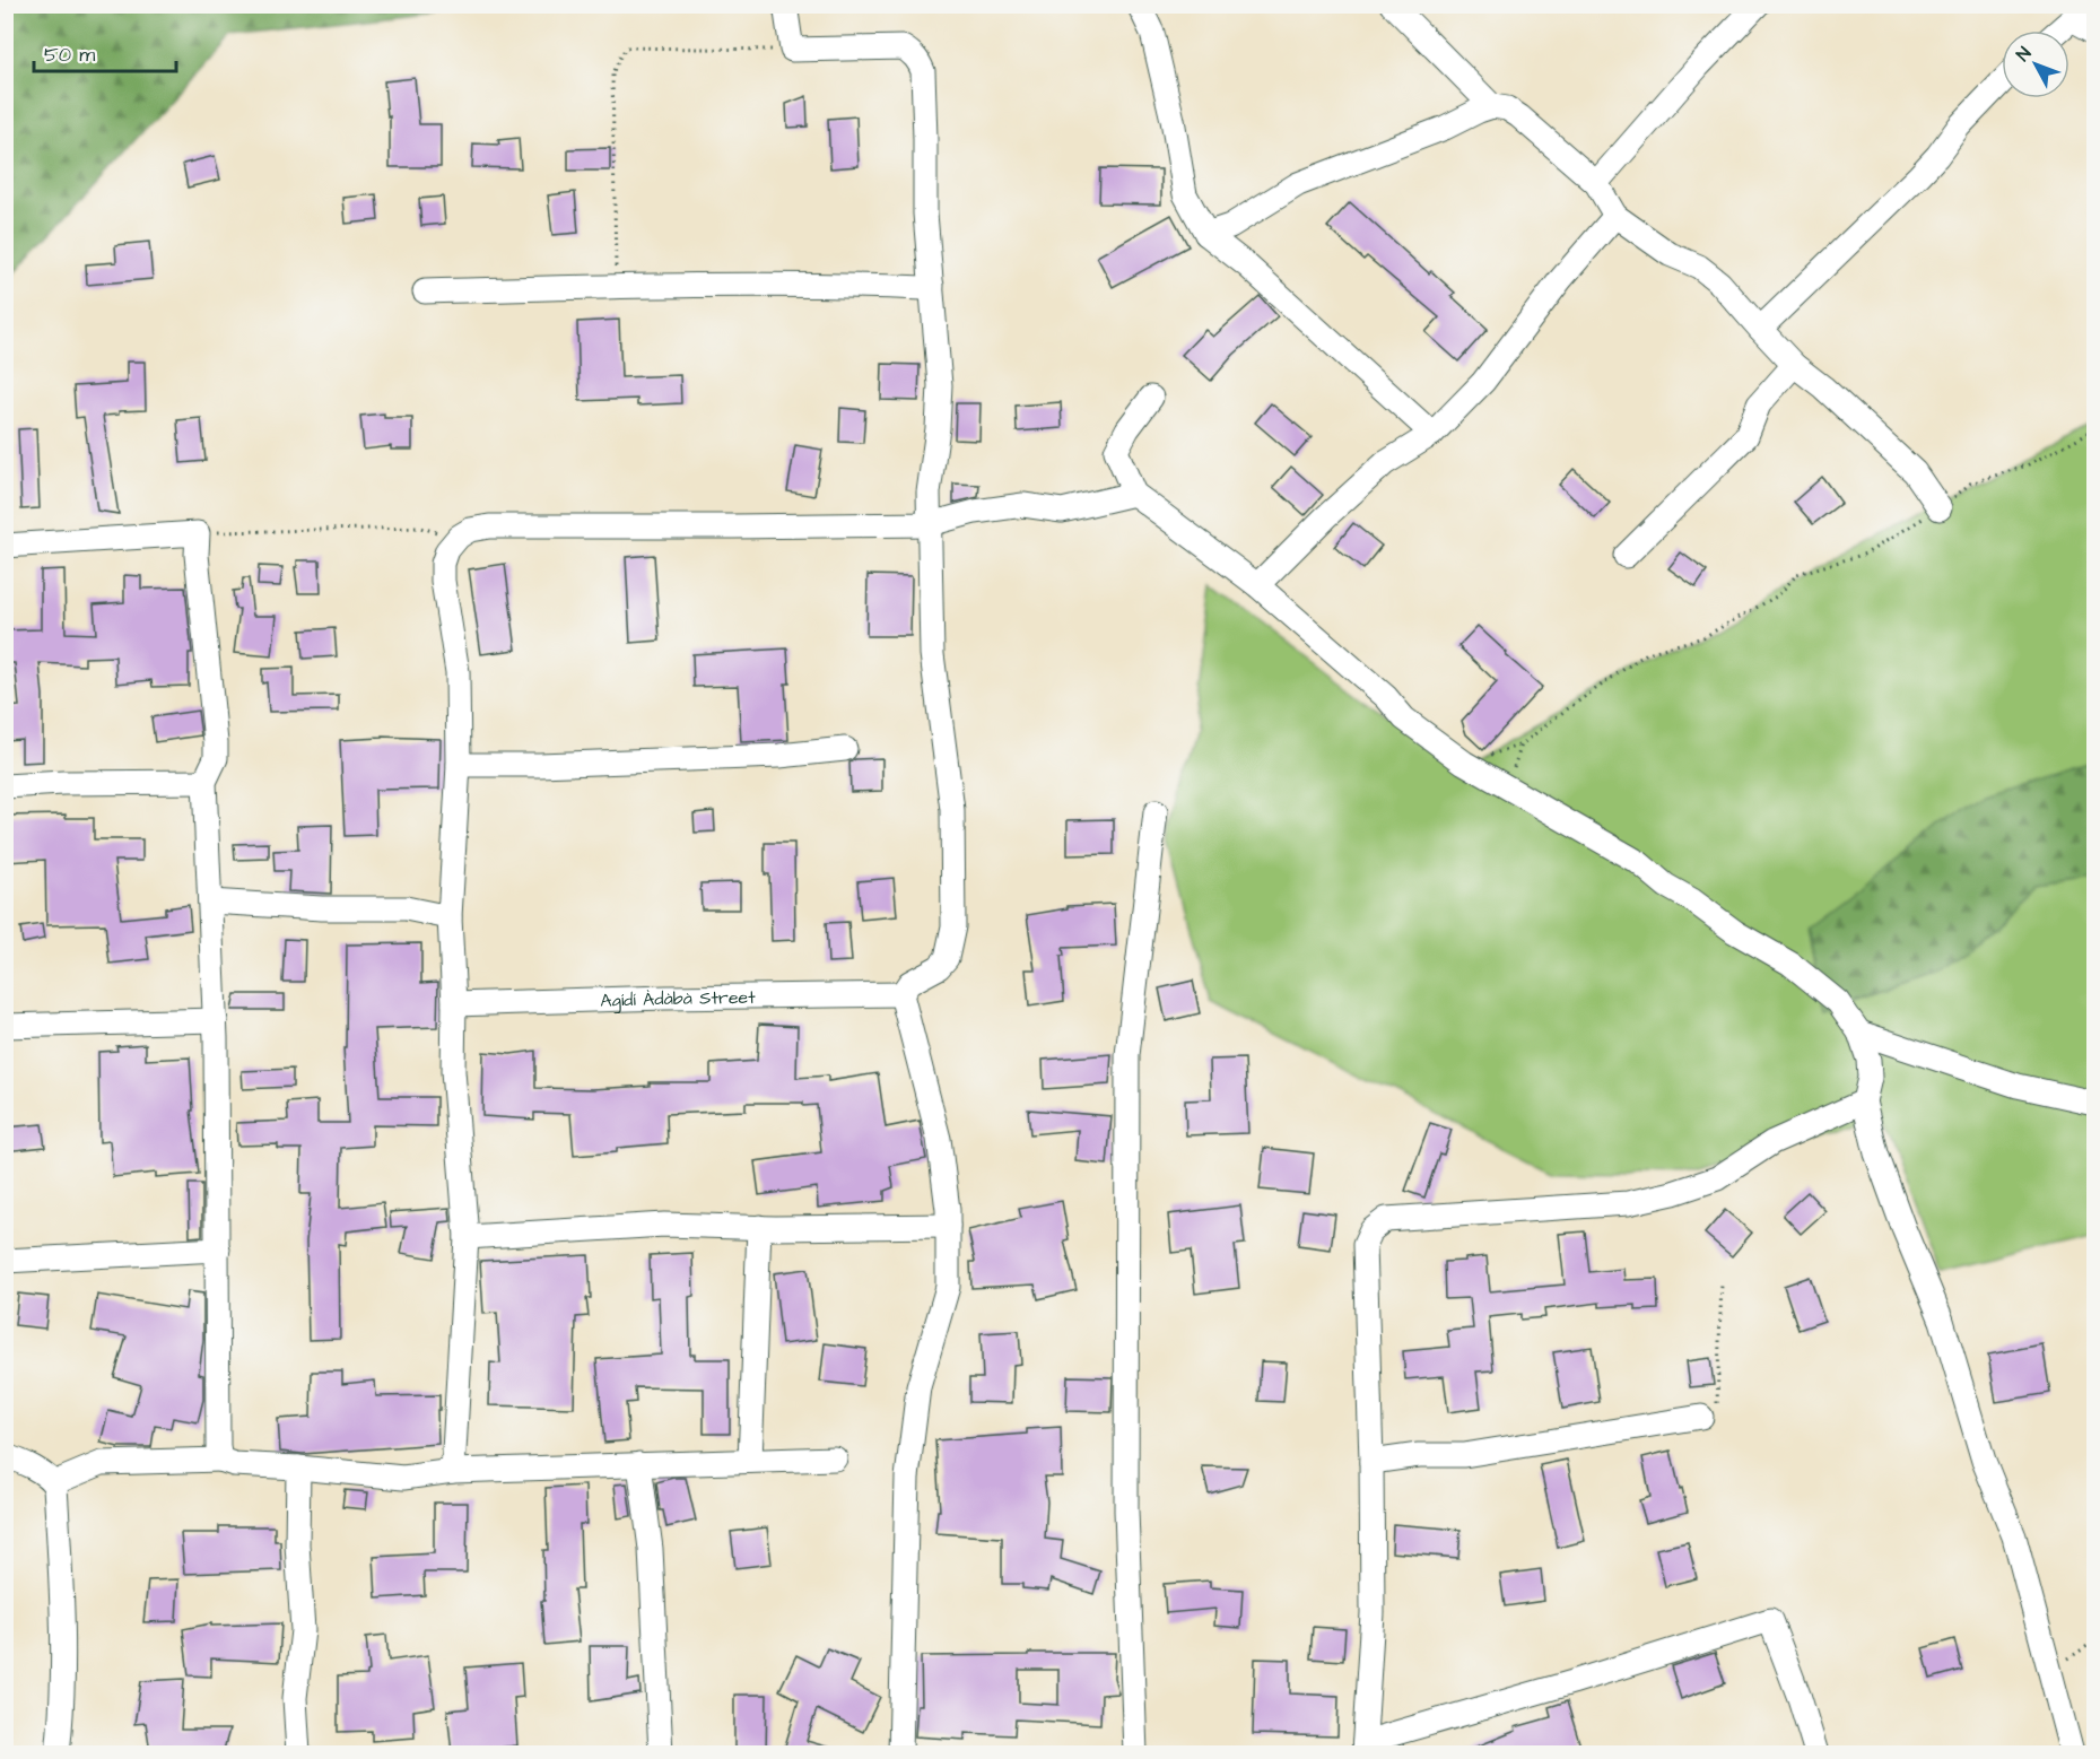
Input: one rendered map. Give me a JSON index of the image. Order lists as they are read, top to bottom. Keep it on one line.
{"streets":{"street":["Agídí Àdàbà Street"]},"scale_bar":"50 m","north":"top left"}
